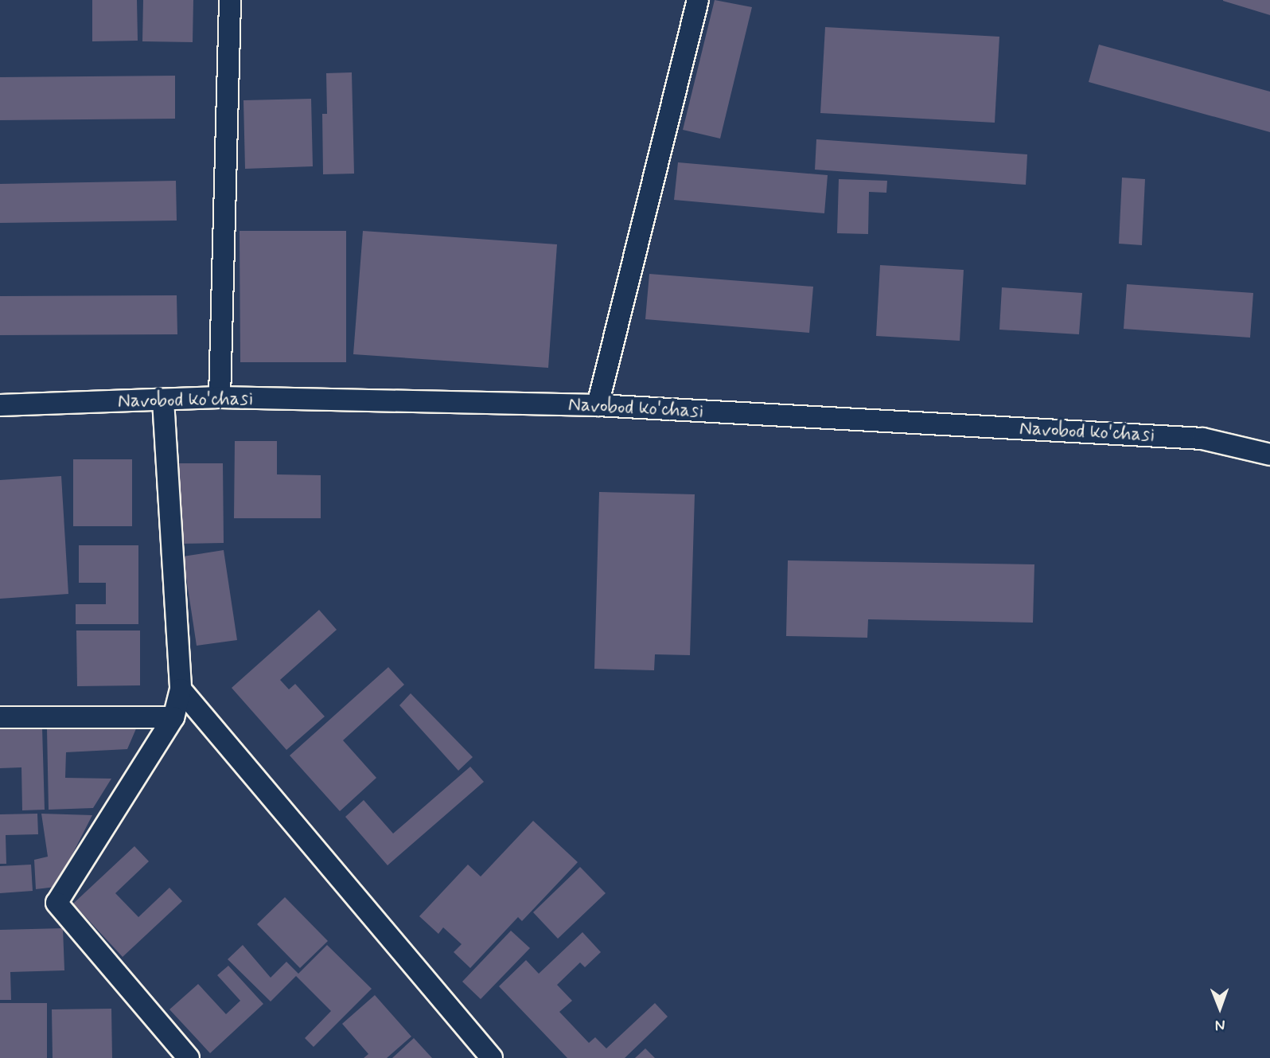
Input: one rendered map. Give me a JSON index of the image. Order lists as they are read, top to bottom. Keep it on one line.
{"streets":{"street":["Navobod ko'chasi"]},"north":"bottom"}
